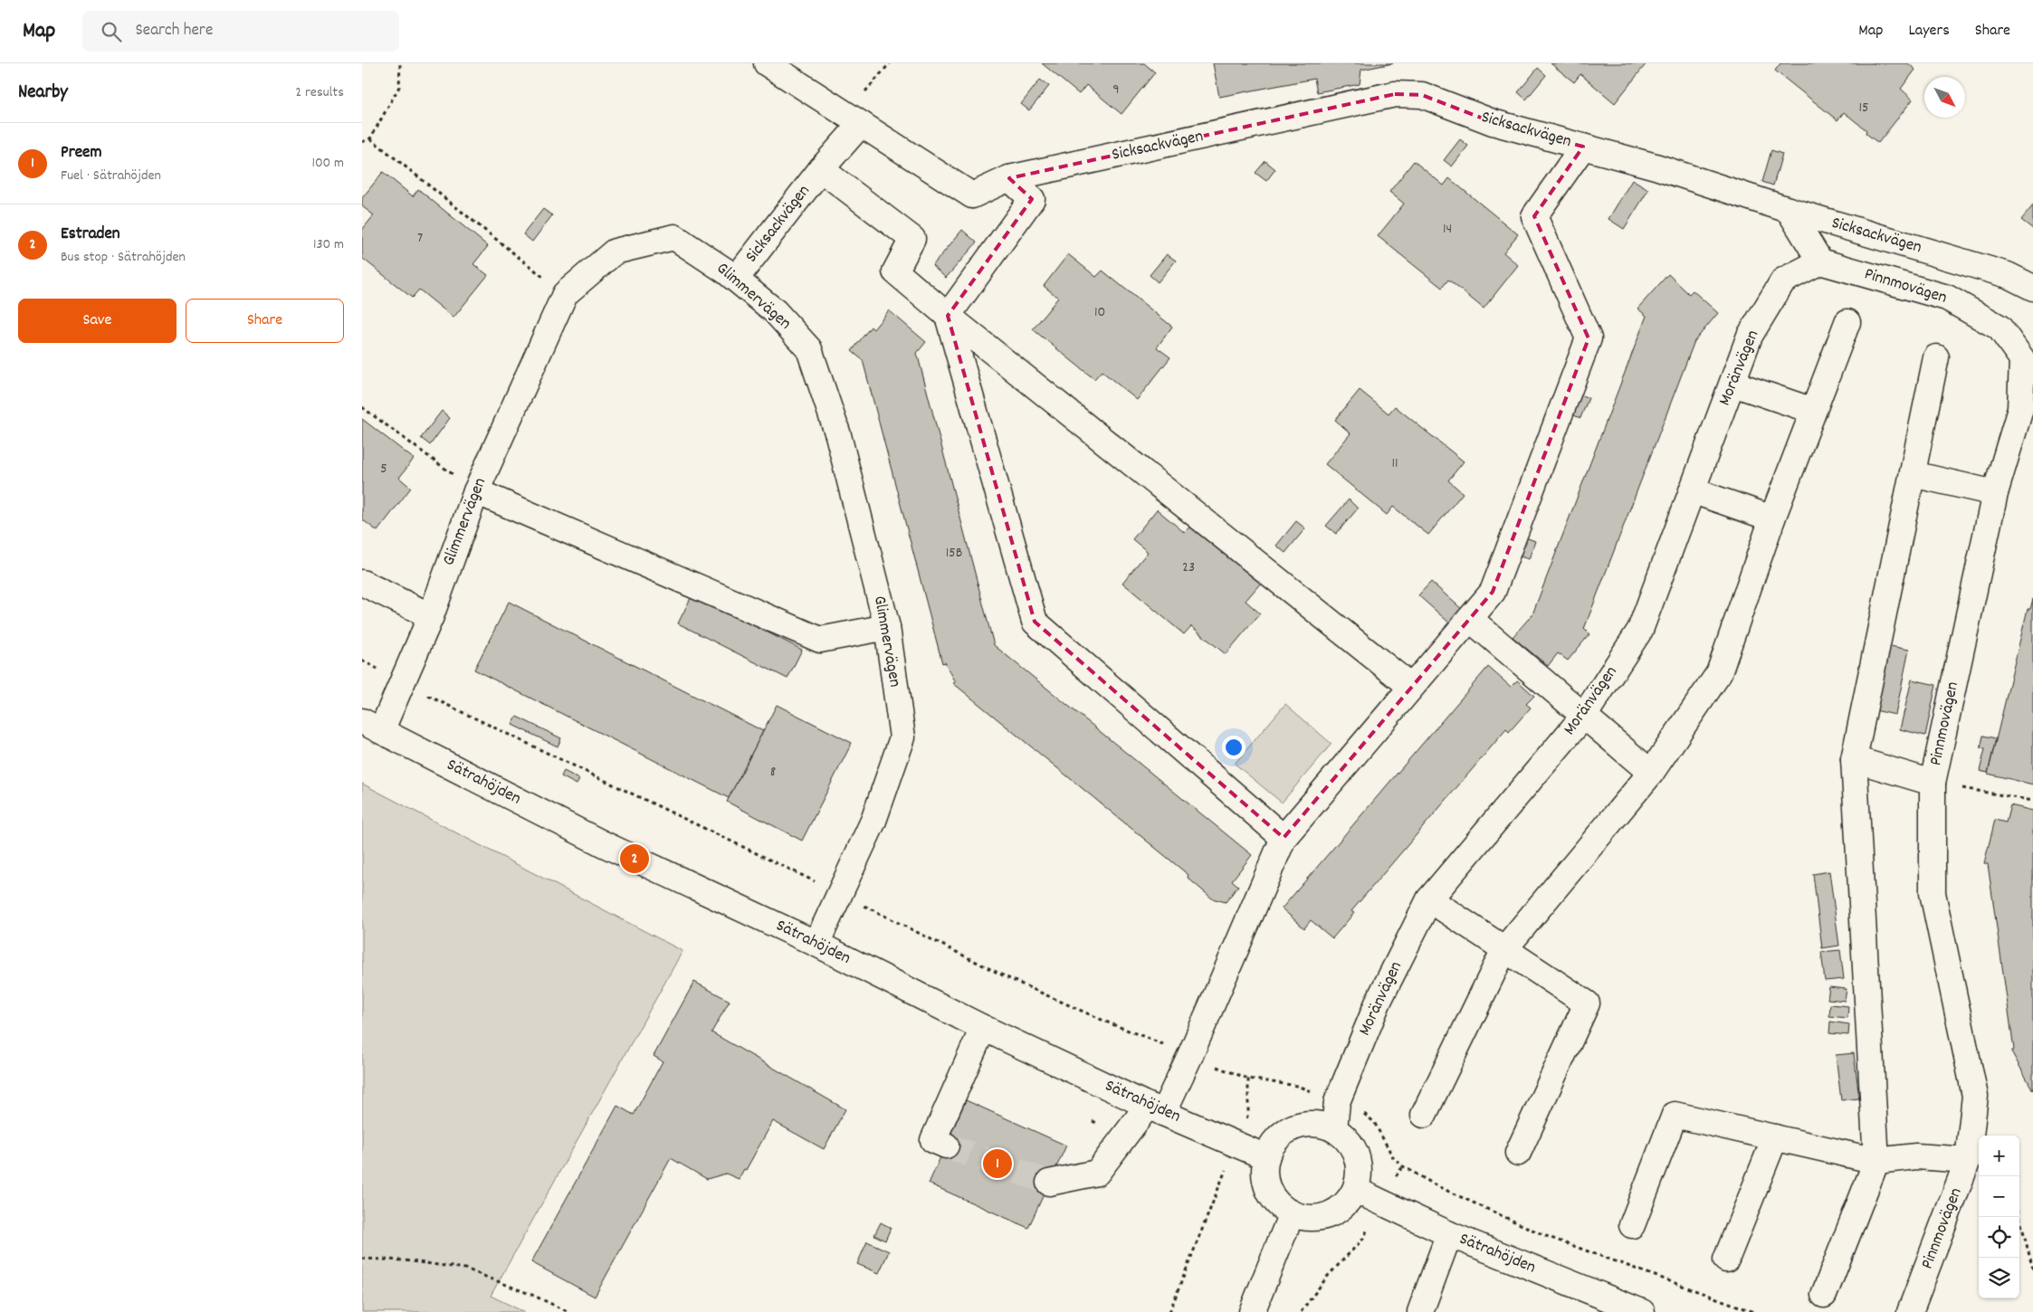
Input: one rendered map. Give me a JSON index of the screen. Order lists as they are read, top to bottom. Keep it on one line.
{"streets":{"street":["Sicksackvägen","Pinnmovägen","Glimmervägen","Moränvägen","Sätrahöjden"]},"crossings":[["Sicksackvägen","Glimmervägen"],["Pinnmovägen","Moränvägen"],["Glimmervägen","Sätrahöjden"],["Moränvägen","Sätrahöjden"]],"house_numbers":["9","15","14","7","10","11","5","15B","23","8"],"north":"bottom right","page":{"header":"Map","search":"Search here","nav":["Map","Layers","Share"],"heading":["Nearby","2 results"],"list":[{"mark":"1","name":"Preem","note":"Fuel · Sätrahöjden","value":"100 m"},{"mark":"2","name":"Estraden","note":"Bus stop · Sätrahöjden","value":"130 m"}],"buttons":["Save","Share"],"pins":["2","1"],"map_buttons":["+","−"]}}
